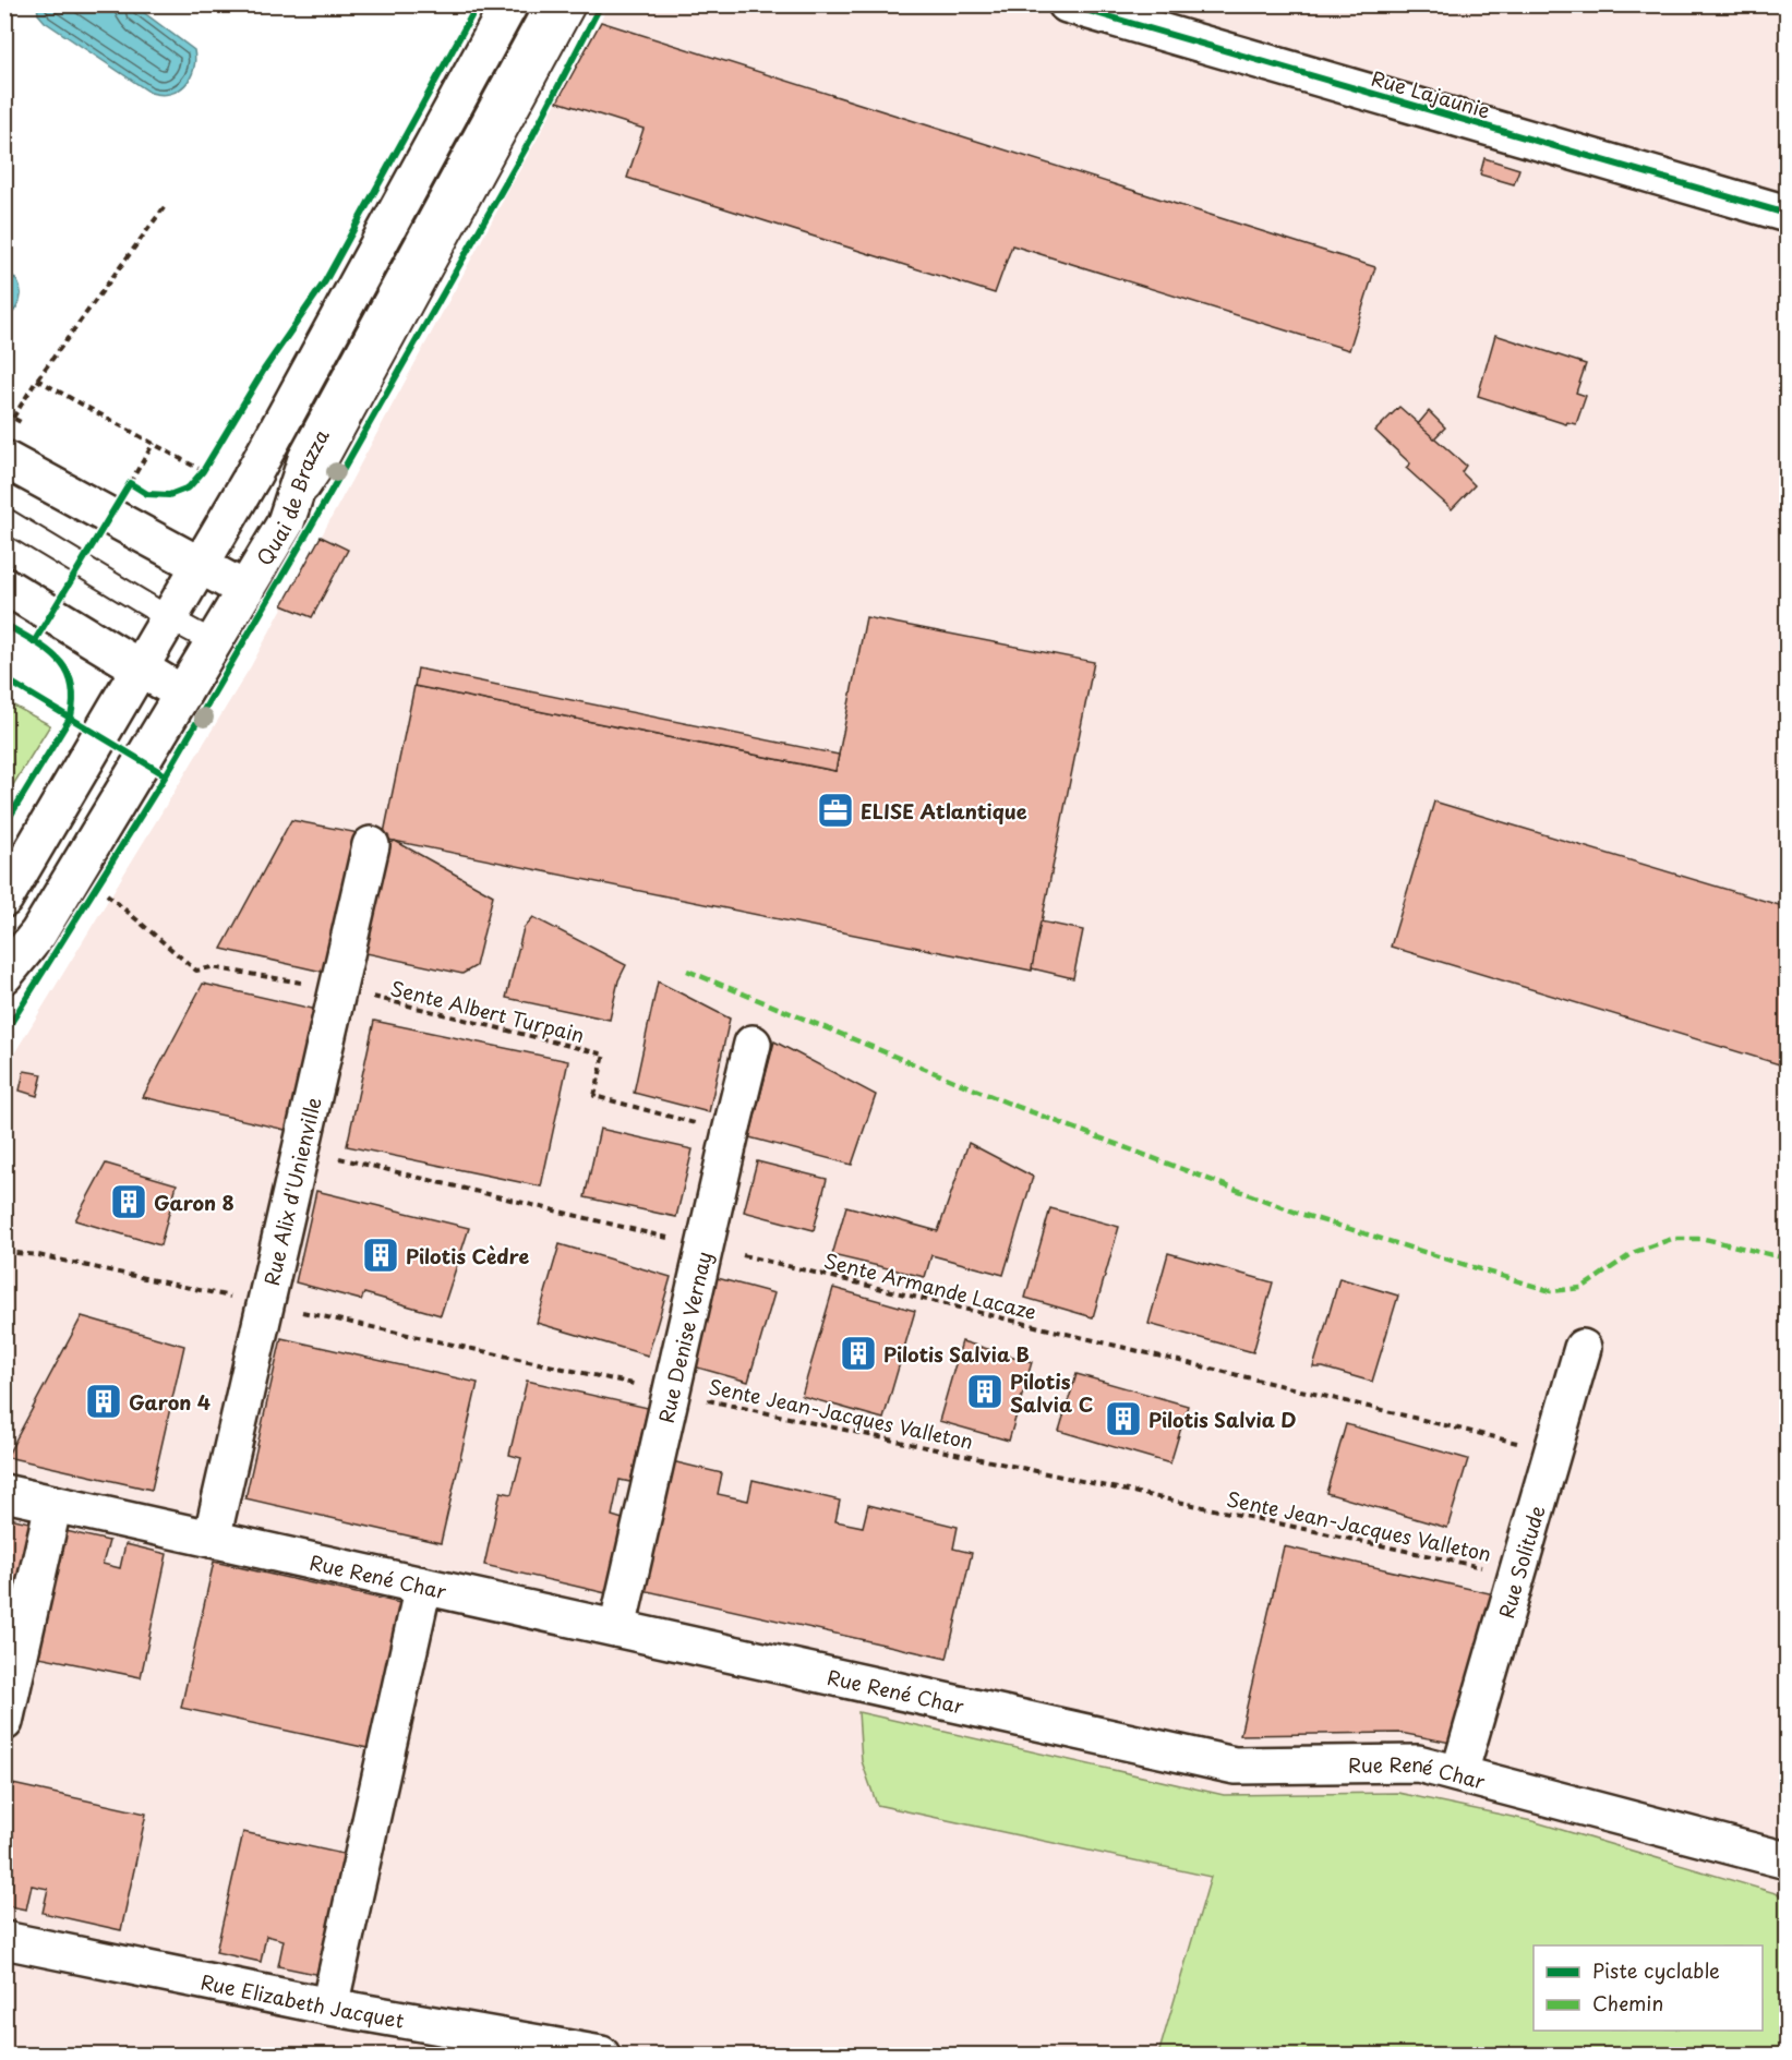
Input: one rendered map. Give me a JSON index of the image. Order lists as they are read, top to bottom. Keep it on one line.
{"streets":{"street":["Rue Lajaunie","Quai de Brazza","Rue Alix d'Unienville","Rue Denise Vernay","Rue Solitude","Rue René Char","Rue Elizabeth Jacquet"],"path":["Sente Albert Turpain","Sente Armande Lacaze","Sente Jean-Jacques Valleton"]},"crossings":[["Sente Albert Turpain","Rue Alix d'Unienville"],["Sente Albert Turpain","Rue Denise Vernay"],["Rue Alix d'Unienville","Sente Armande Lacaze"],["Rue Alix d'Unienville","Sente Jean-Jacques Valleton"],["Rue Alix d'Unienville","Rue René Char"],["Sente Armande Lacaze","Rue Denise Vernay"],["Sente Armande Lacaze","Rue Solitude"],["Rue Denise Vernay","Sente Jean-Jacques Valleton"],["Rue Denise Vernay","Rue René Char"],["Sente Jean-Jacques Valleton","Rue Solitude"],["Rue Solitude","Rue René Char"]],"places":{"office":["ELISE Atlantique"],"building":["Garon 8","Pilotis Cèdre","Pilotis Salvia B","Pilotis Salvia C","Garon 4","Pilotis Salvia D"]},"legend":["Piste cyclable","Chemin"]}
